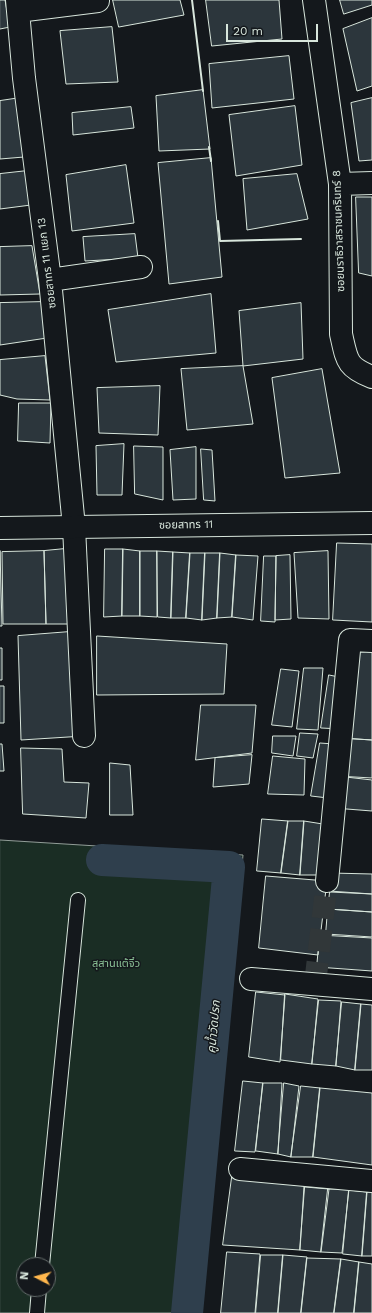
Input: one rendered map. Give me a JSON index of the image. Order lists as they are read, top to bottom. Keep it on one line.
{"streets":{"street":["ซอยนราธิวาสราชนครินทร์ 8","ซอยสาทร 11 แยก 13","ซอยสาทร 11"]},"crossings":[["ซอยสาทร 11 แยก 13","ซอยสาทร 11"]],"water":["คูน้ำวัดปรก"],"parks":["สุสานแต้จิ๋ว"],"scale_bar":"20 m","north":"left"}
